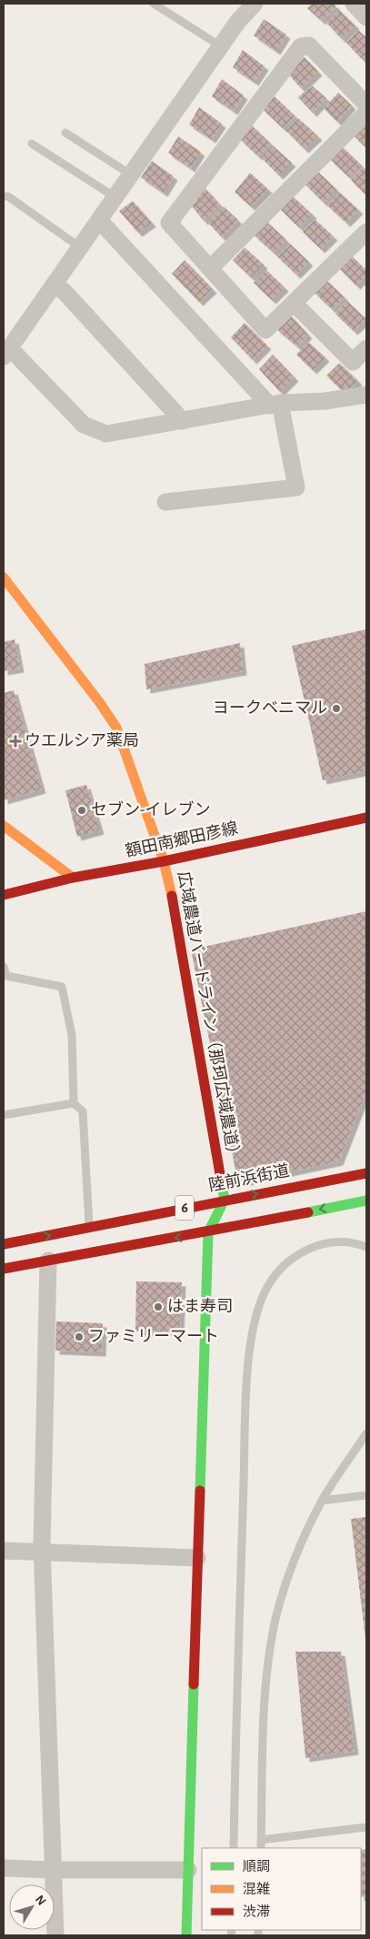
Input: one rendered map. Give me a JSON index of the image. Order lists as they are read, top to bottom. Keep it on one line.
{"streets":{"main road":["額田南郷田彦線","広域農道バードライン（那珂広域農道）","陸前浜街道","6"]},"crossings":[["額田南郷田彦線","広域農道バードライン（那珂広域農道）"],["広域農道バードライン（那珂広域農道）","陸前浜街道"]],"places":{"other":["ヨークベニマル","セブン-イレブン","はま寿司","ファミリーマート"],"health":["ウエルシア薬局"]},"legend":["順調","混雑","渋滞"],"north":"top right"}
